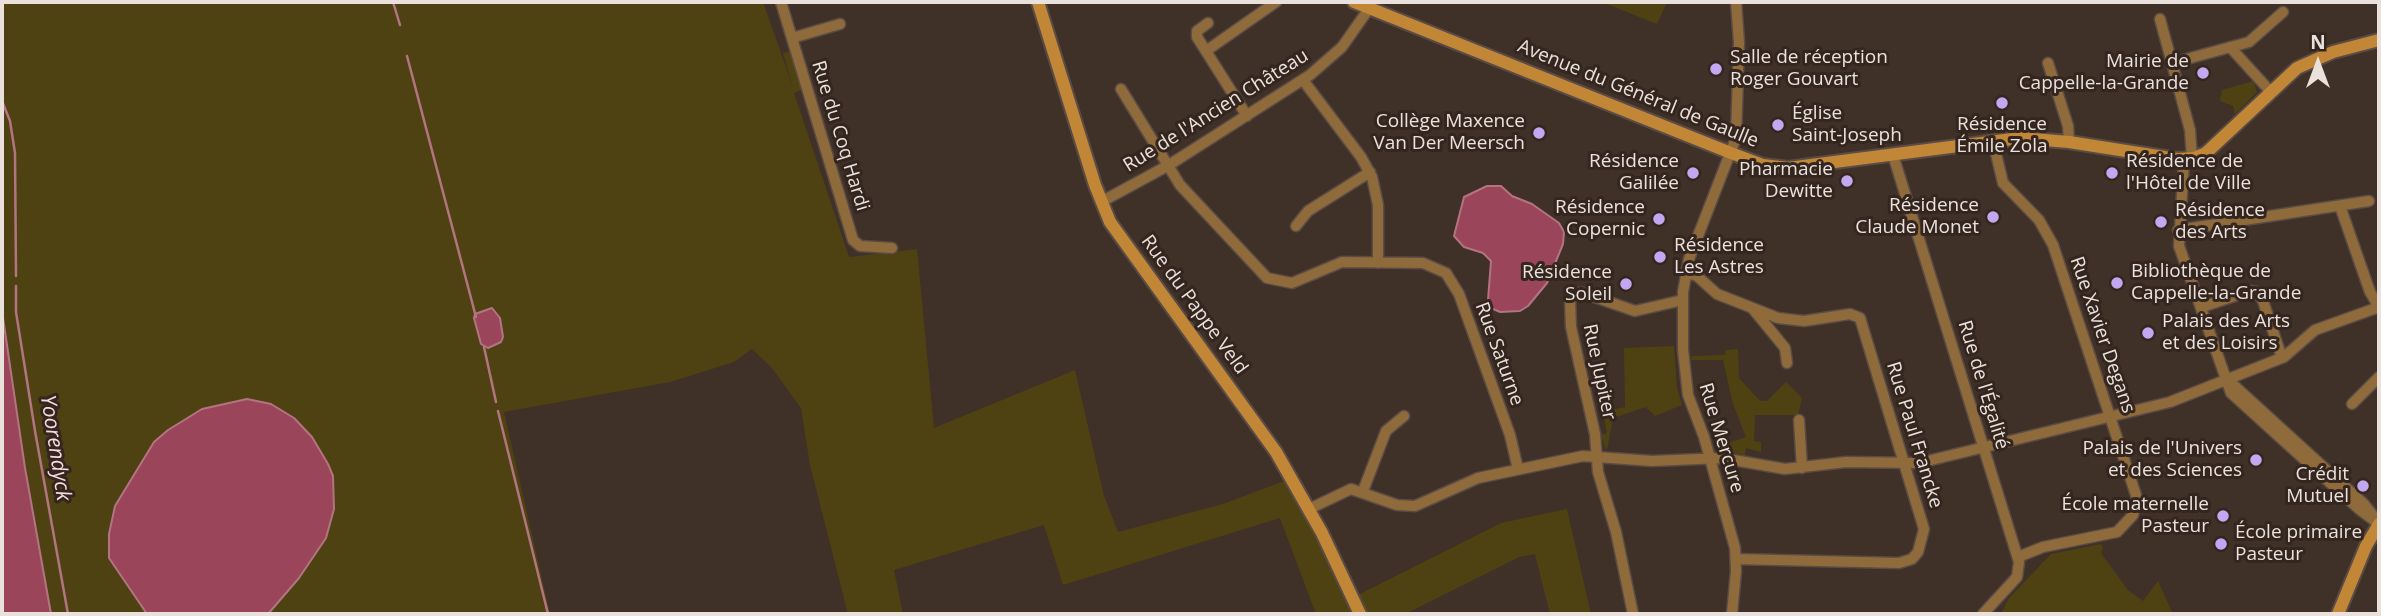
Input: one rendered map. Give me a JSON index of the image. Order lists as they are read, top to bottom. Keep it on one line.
{"streets":{"street":["Avenue du Général de Gaulle","Rue de l'Ancien Château","Rue du Coq Hardi","Rue du Pappe Veld","Rue Xavier Degans","Rue Saturne","Rue Jupiter","Rue de l'Égalité","Rue Paul Francke","Rue Mercure"]},"crossings":[["Avenue du Général de Gaulle","Rue de l'Ancien Château"],["Avenue du Général de Gaulle","Rue Xavier Degans"],["Avenue du Général de Gaulle","Rue de l'Égalité"],["Avenue du Général de Gaulle","Rue Mercure"],["Rue de l'Ancien Château","Rue du Pappe Veld"],["Rue Xavier Degans","Rue de l'Égalité"],["Rue Jupiter","Rue Mercure"],["Rue Paul Francke","Rue Mercure"]],"water":["Yoorendyck"],"places":["Salle de réception Roger Gouvart","Mairie de Cappelle-la-Grande","Résidence Émile Zola","Église Saint-Joseph","Collège Maxence Van Der Meersch","Résidence Galilée","Résidence de l'Hôtel de Ville","Pharmacie Dewitte","Résidence Claude Monet","Résidence Copernic","Résidence des Arts","Résidence Les Astres","Bibliothèque de Cappelle-la-Grande","Résidence Soleil","Palais des Arts et des Loisirs","Palais de l'Univers et des Sciences","Crédit Mutuel","École maternelle Pasteur","École primaire Pasteur"],"north":"top"}
